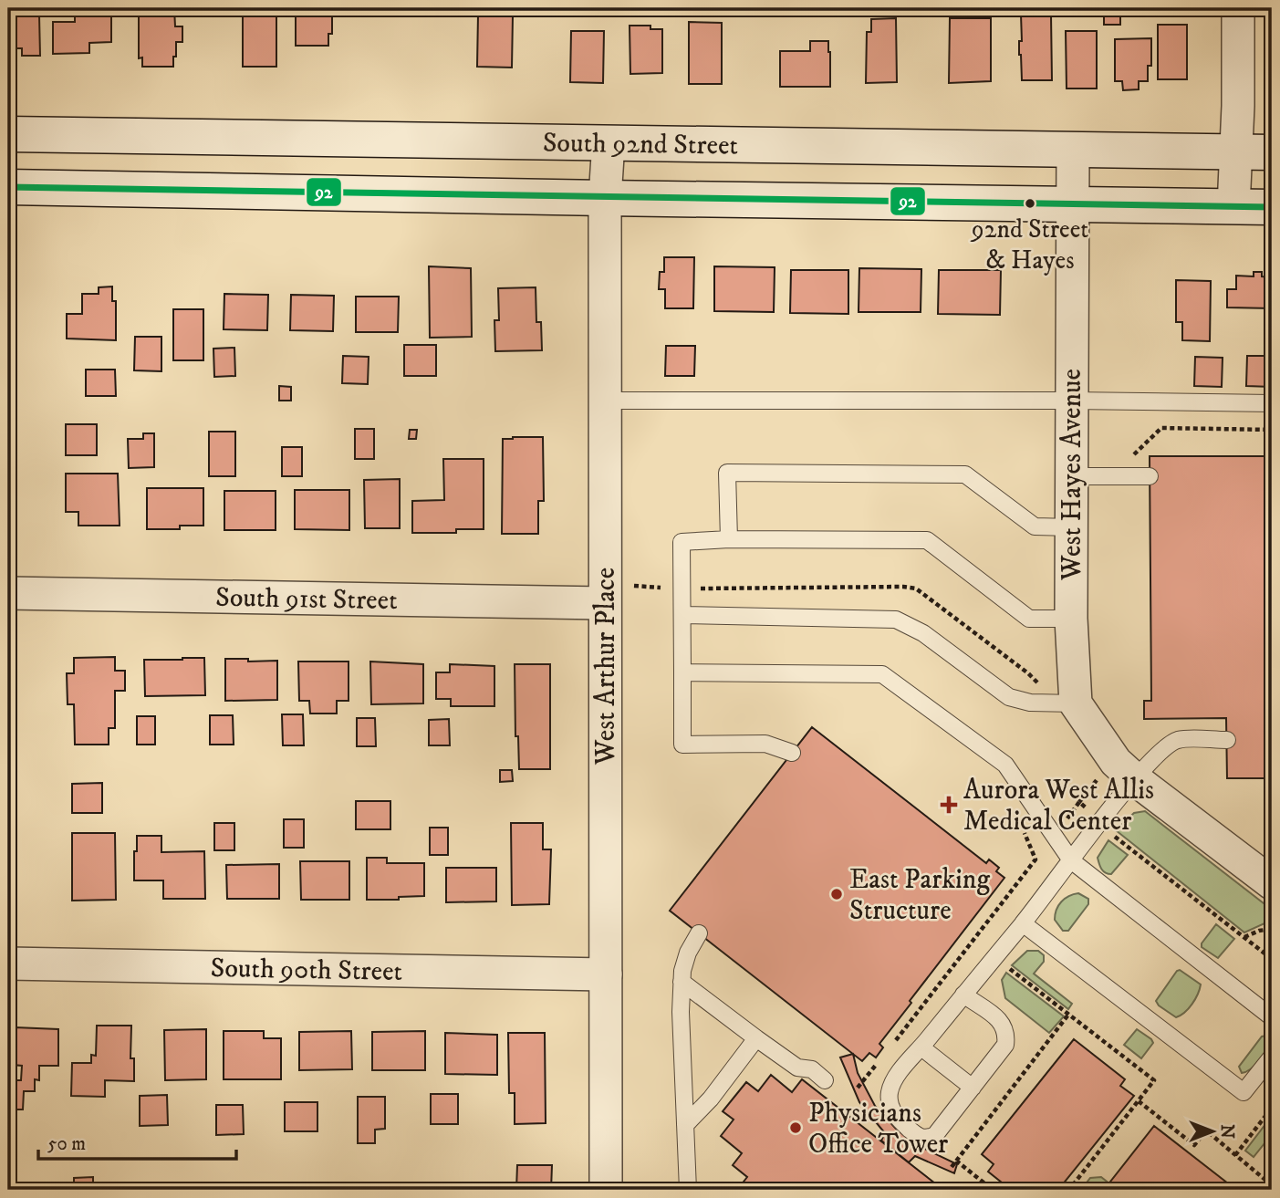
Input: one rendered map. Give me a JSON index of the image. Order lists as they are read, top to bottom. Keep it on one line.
{"streets":{"street":["South 92nd Street","West Hayes Avenue","South 91st Street","West Arthur Place","South 90th Street"]},"crossings":[["South 92nd Street","West Hayes Avenue"],["South 92nd Street","West Arthur Place"],["South 91st Street","West Arthur Place"],["West Arthur Place","South 90th Street"]],"places":{"other":["92nd Street & Hayes","East Parking Structure","Physicians Office Tower"],"health":["Aurora West Allis Medical Center"]},"lines":["transit line 92"],"scale_bar":"50 m","north":"right"}
